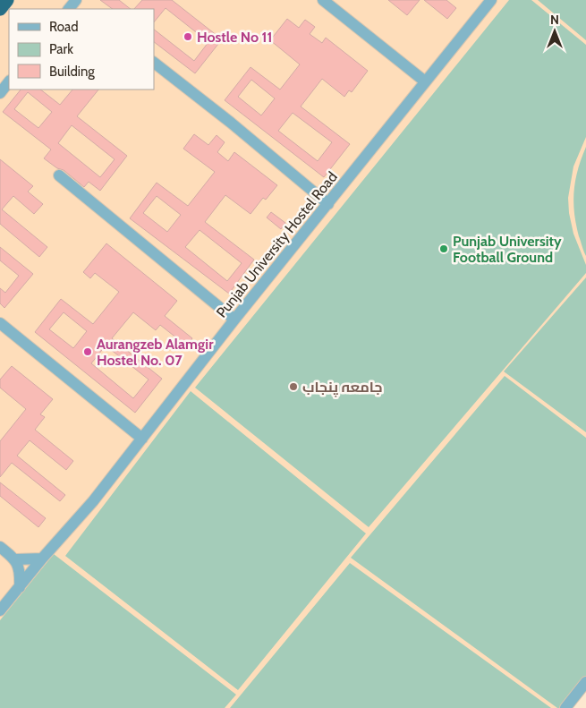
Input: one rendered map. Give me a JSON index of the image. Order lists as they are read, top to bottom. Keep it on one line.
{"streets":{"street":["Punjab University Hostel Road"]},"places":["Hostle No 11","Punjab University Football Ground","Aurangzeb Alamgir Hostel No. 07","جامعہ پنجاب"],"legend":["Road","Park","Building"],"north":"top"}
